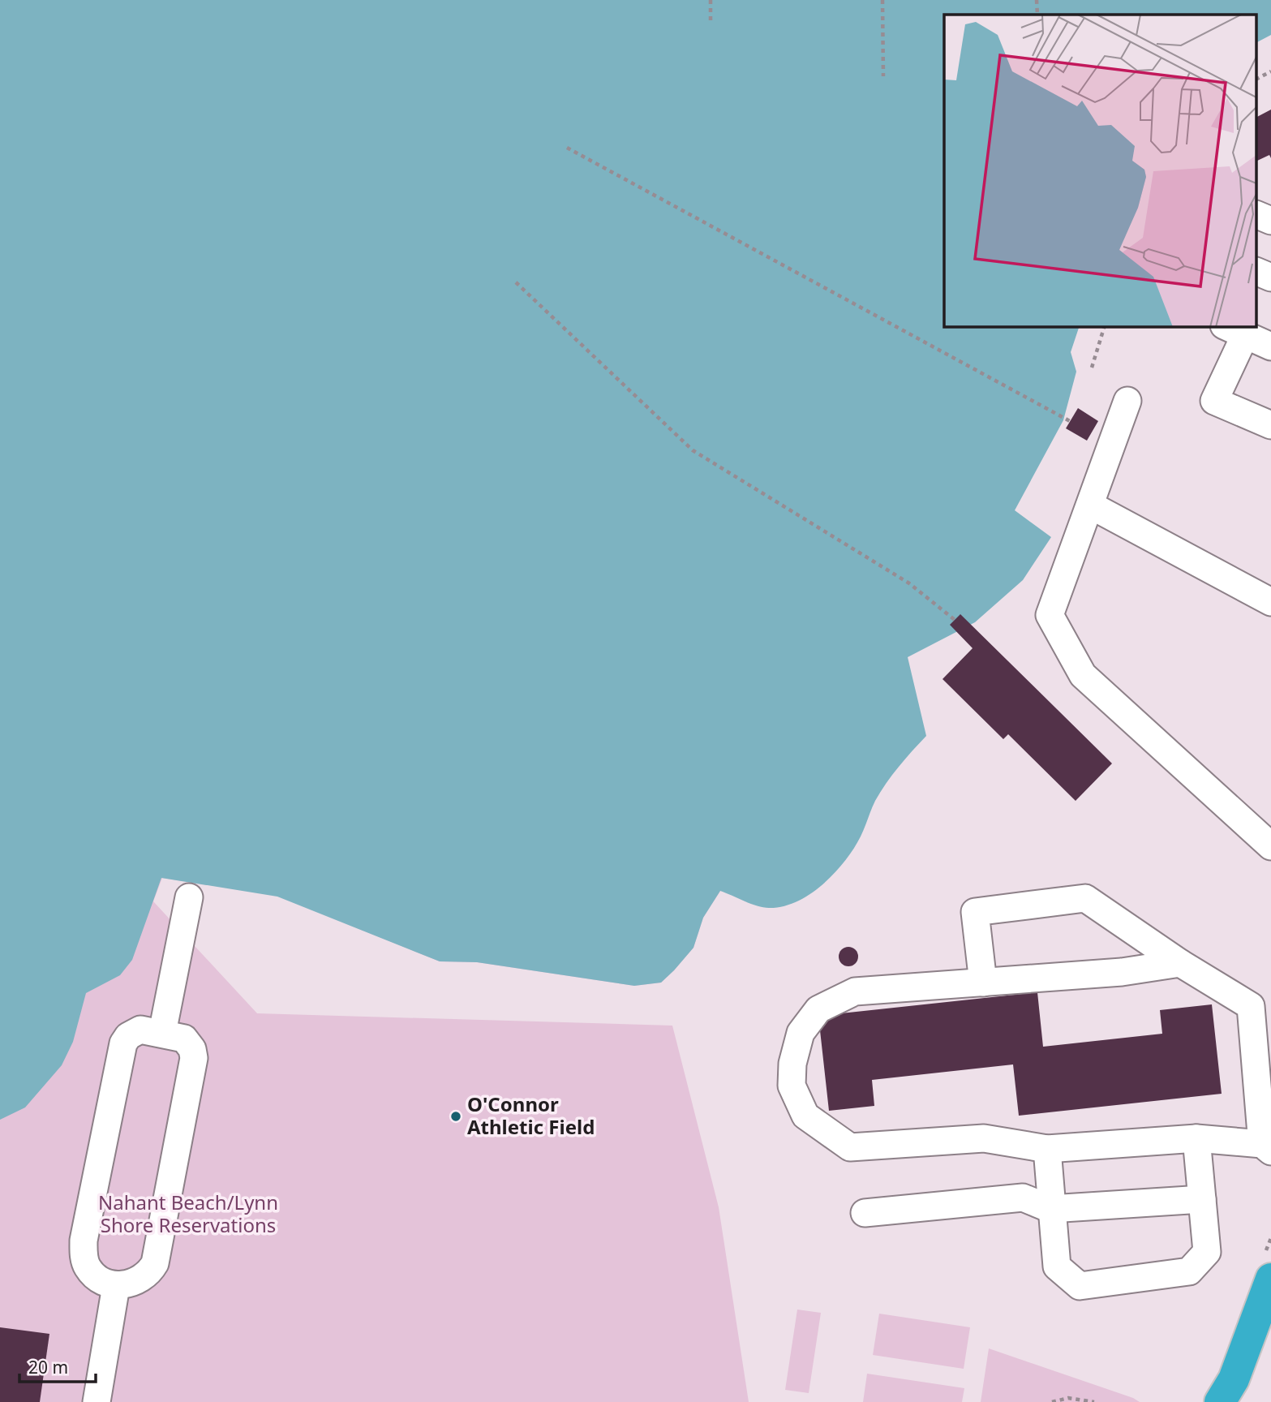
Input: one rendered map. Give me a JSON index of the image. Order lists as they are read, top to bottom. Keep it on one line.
{"parks":["Nahant Beach/Lynn Shore Reservations"],"places":["O'Connor Athletic Field"],"scale_bar":"20 m"}
